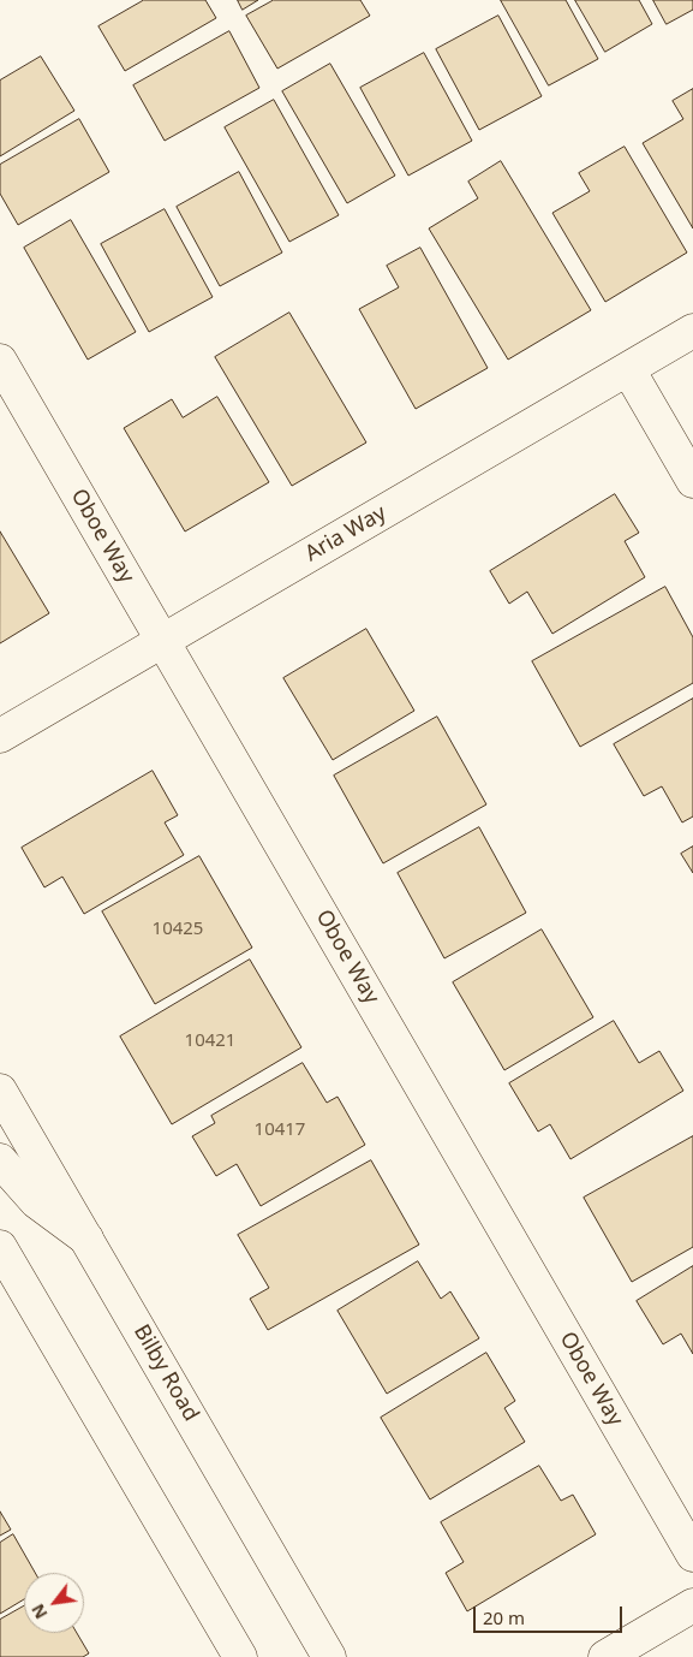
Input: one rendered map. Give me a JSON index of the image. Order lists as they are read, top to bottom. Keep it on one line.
{"streets":{"street":["Aria Way","Oboe Way","Bilby Road"]},"crossings":[["Aria Way","Oboe Way"]],"house_numbers":["10425","10421","10417"],"scale_bar":"20 m","north":"bottom left"}
